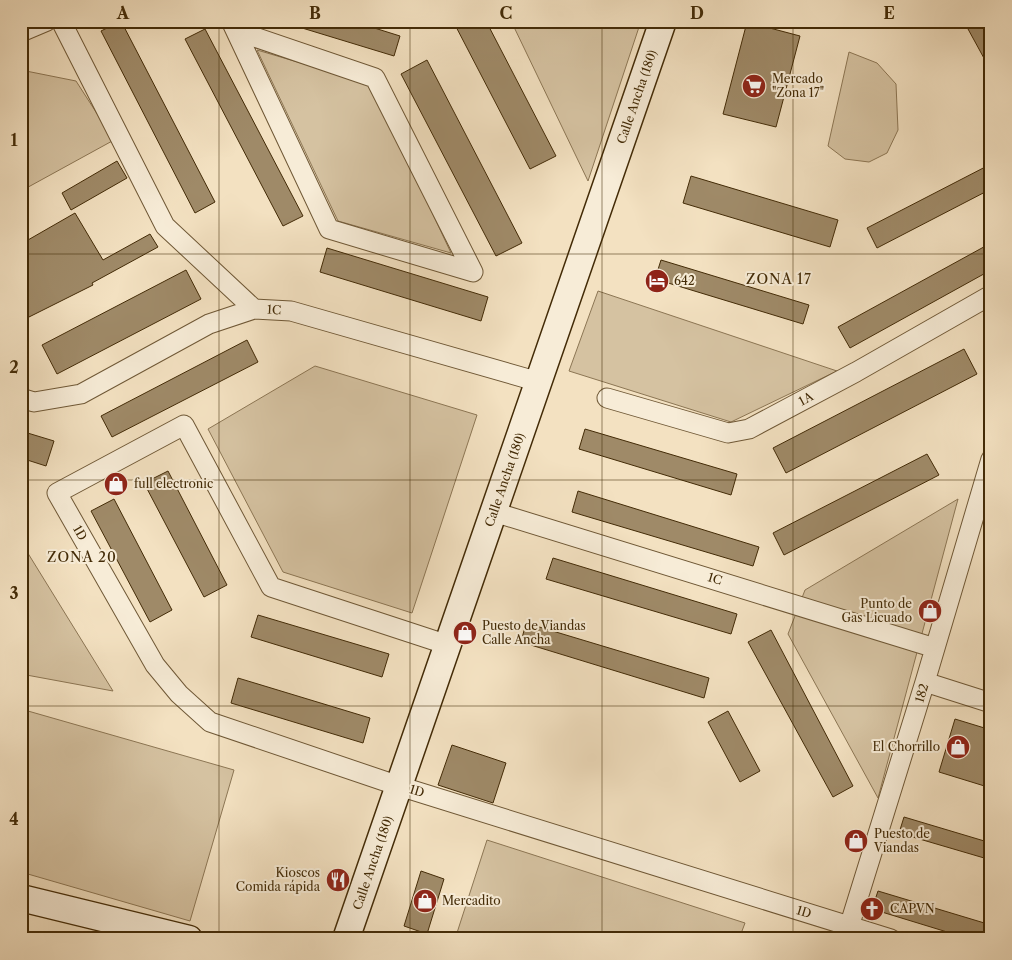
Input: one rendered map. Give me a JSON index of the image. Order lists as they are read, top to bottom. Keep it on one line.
{"streets":{"street":["Calle Ancha (180)","1C","1A","1D","182"]},"crossings":[["Calle Ancha (180)","1C"],["Calle Ancha (180)","1D"],["1C","182"],["1D","182"]],"districts":["ZONA 17","ZONA 20"],"places":{"supermarket":["Mercado \"Zona 17\""],"hotel":["642"],"shop":["full electronic","Punto de Gas Licuado","Puesto de Viandas Calle Ancha","El Chorrillo","Puesto de Viandas","Mercadito"],"restaurant":["Kioscos Comida rápida"],"church":["CAPVN"]},"grid":{"columns":["A","B","C","D","E"],"rows":["1","2","3","4"]}}
